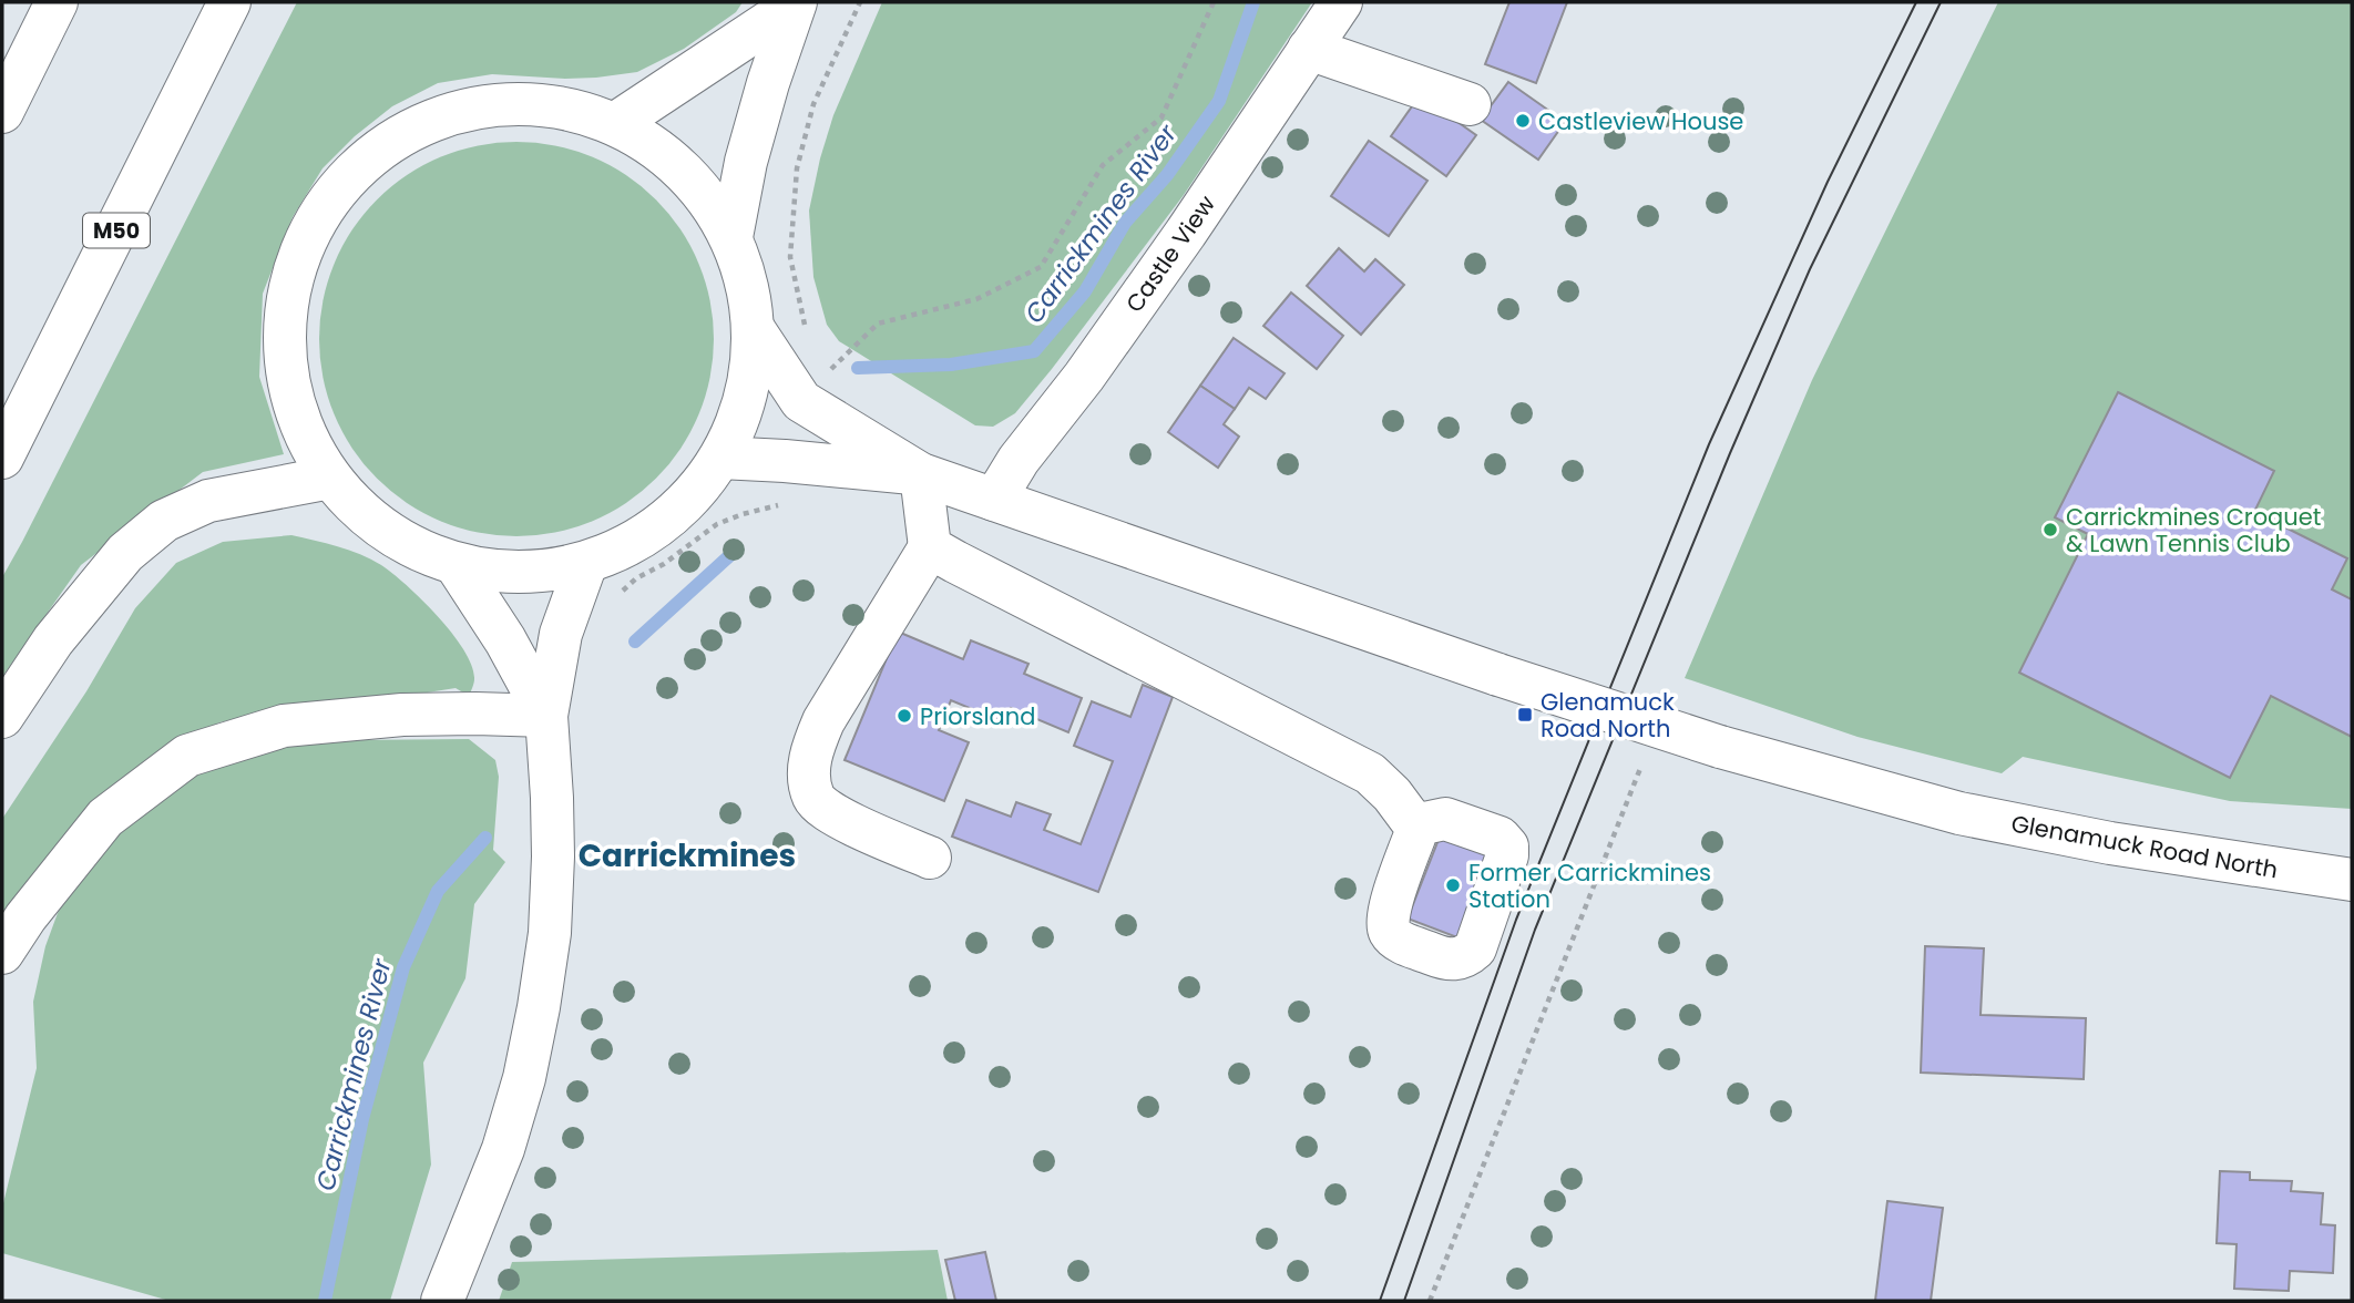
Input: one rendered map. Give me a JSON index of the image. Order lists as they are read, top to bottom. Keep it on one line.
{"streets":{"main road":["M50","Castle View","Glenamuck Road North"]},"crossings":[["Castle View","Glenamuck Road North"]],"districts":["Carrickmines"],"water":["Carrickmines River"],"places":{"other":["Castleview House","Carrickmines Croquet & Lawn Tennis Club","Priorsland","Former Carrickmines Station"],"transit":["Glenamuck Road North"]}}
